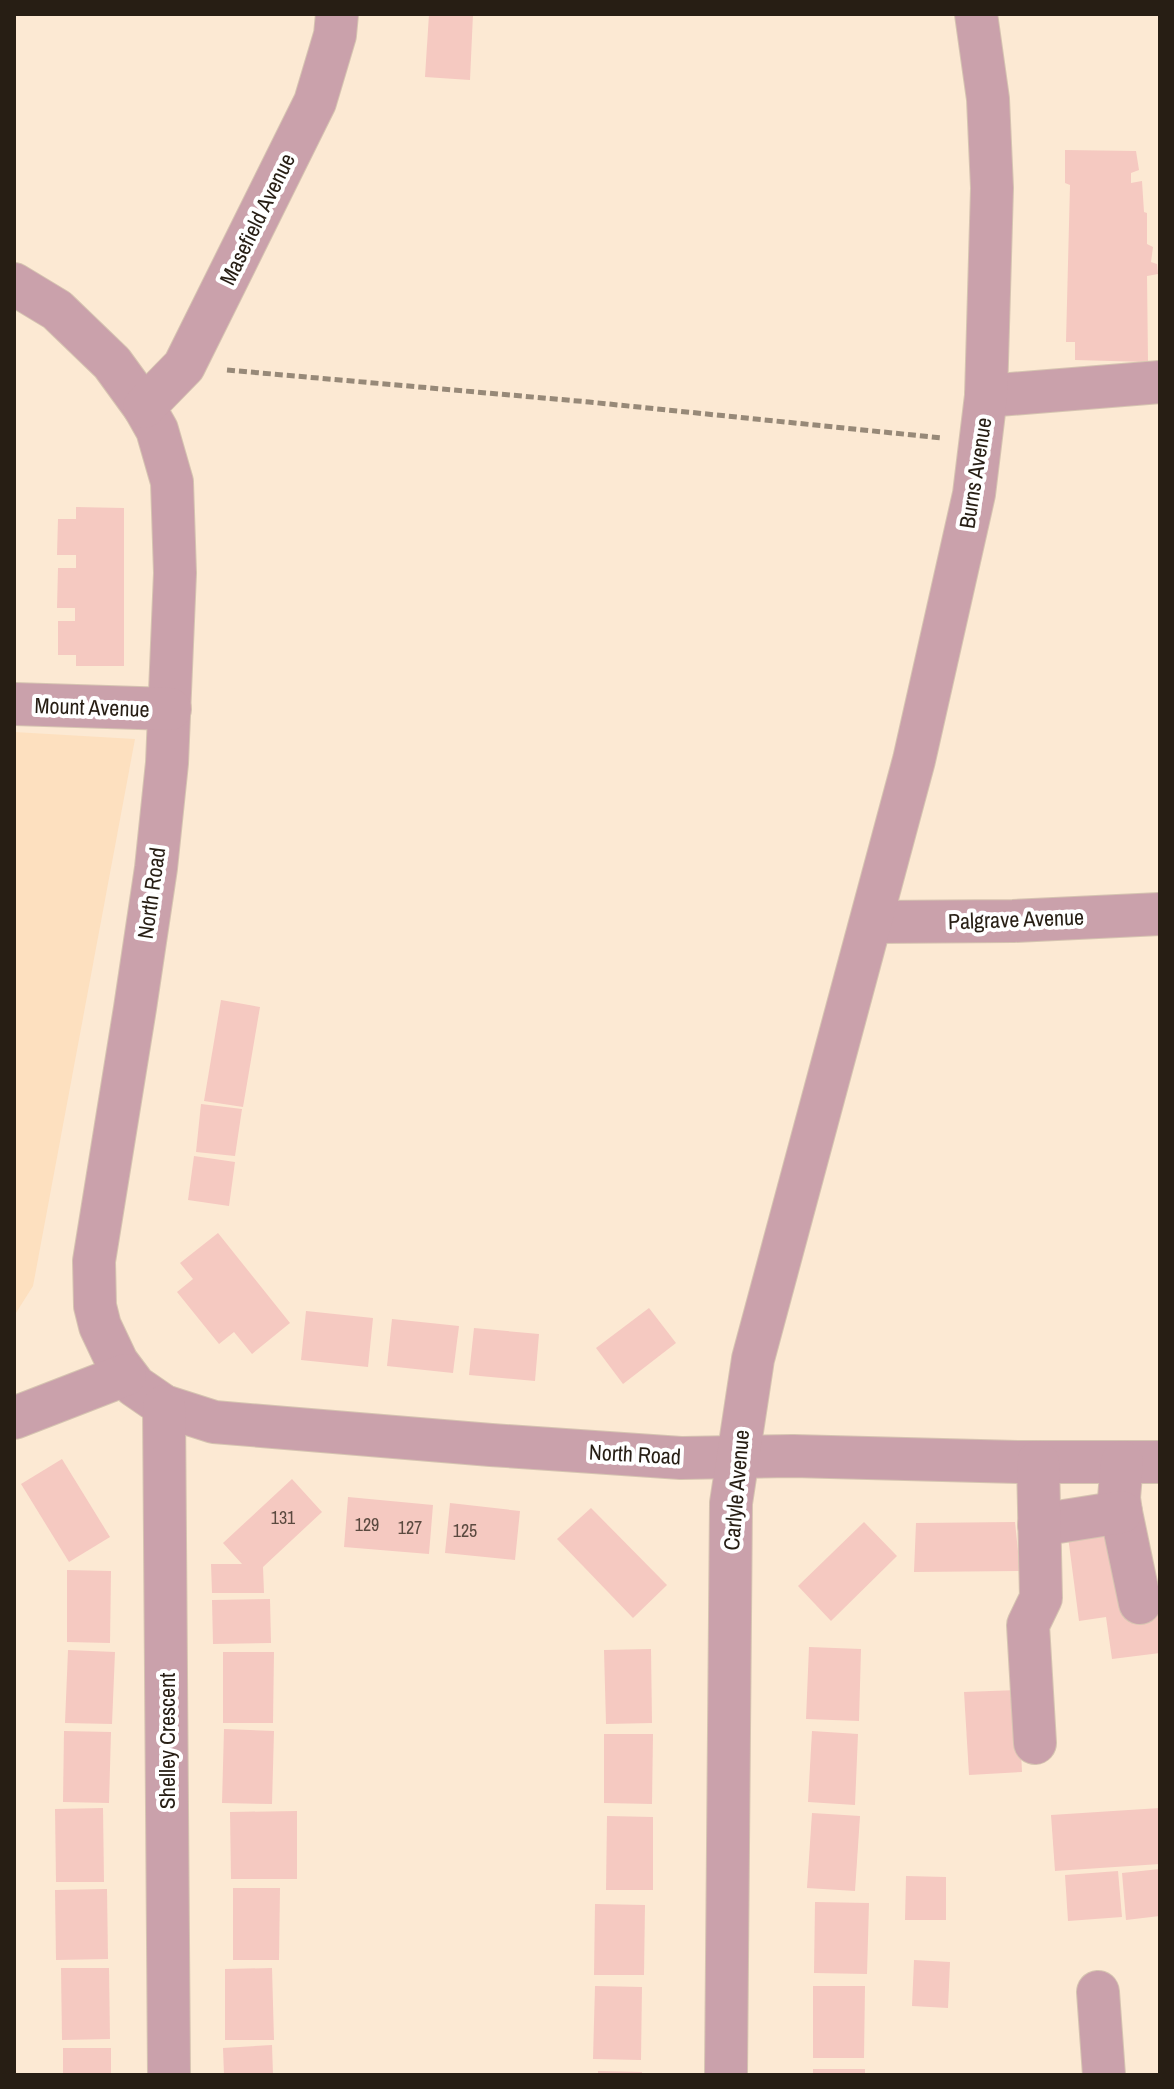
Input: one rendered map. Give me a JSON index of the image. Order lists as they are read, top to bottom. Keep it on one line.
{"streets":{"street":["Masefield Avenue","Burns Avenue","Mount Avenue","North Road","Palgrave Avenue","Carlyle Avenue","Shelley Crescent"]},"crossings":[["Masefield Avenue","North Road"],["Burns Avenue","Palgrave Avenue"],["Burns Avenue","Carlyle Avenue"],["Mount Avenue","North Road"],["North Road","Carlyle Avenue"],["North Road","Shelley Crescent"],["Palgrave Avenue","Carlyle Avenue"]],"house_numbers":["131","129","127","125"]}
